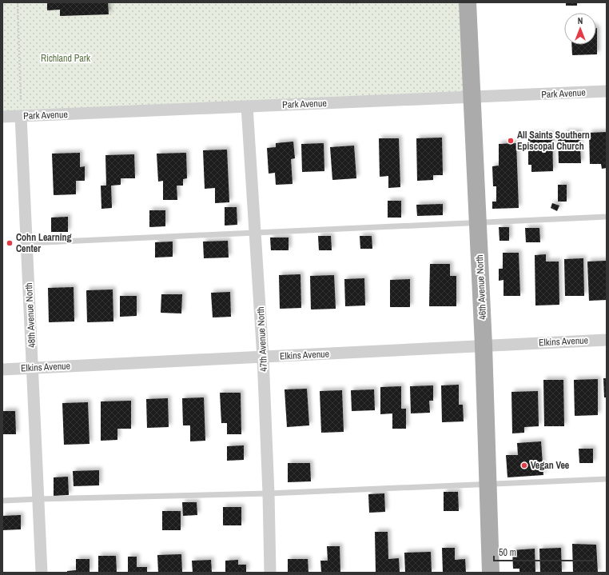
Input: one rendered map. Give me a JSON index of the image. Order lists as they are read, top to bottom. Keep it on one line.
{"streets":{"main road":["46th Avenue North"],"street":["Park Avenue","48th Avenue North","47th Avenue North","Elkins Avenue"]},"crossings":[["Park Avenue","46th Avenue North"],["Park Avenue","48th Avenue North"],["Park Avenue","47th Avenue North"],["46th Avenue North","Elkins Avenue"],["48th Avenue North","Elkins Avenue"],["47th Avenue North","Elkins Avenue"]],"parks":["Richland Park"],"places":["All Saints Southern Episcopal Church","Cohn Learning Center","Vegan Vee"],"scale_bar":"50 m","north":"top"}
